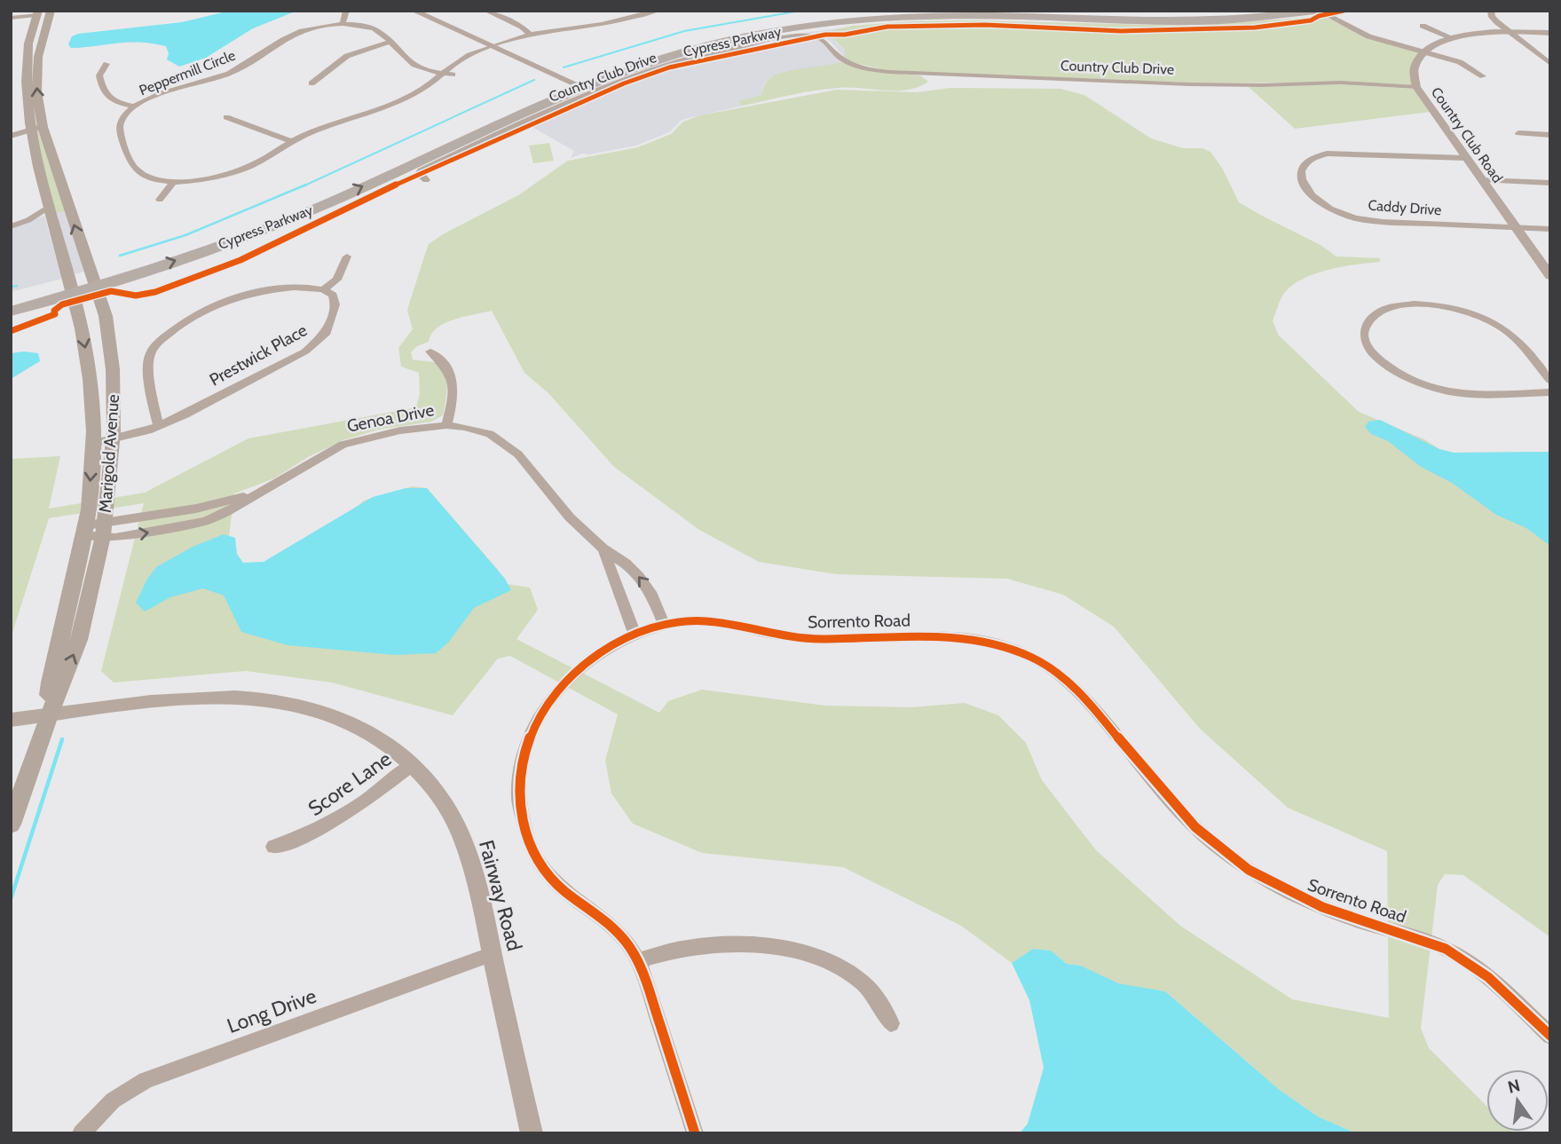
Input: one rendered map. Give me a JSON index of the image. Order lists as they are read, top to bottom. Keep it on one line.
{"streets":{"main road":["Cypress Parkway","Marigold Avenue"],"street":["Country Club Drive","Peppermill Circle","Country Club Road","Caddy Drive","Prestwick Place","Genoa Drive","Sorrento Road","Score Lane","Fairway Road","Long Drive"]},"crossings":[["Cypress Parkway","Country Club Drive"],["Cypress Parkway","Marigold Avenue"],["Country Club Drive","Country Club Road"],["Country Club Road","Caddy Drive"],["Prestwick Place","Marigold Avenue"],["Genoa Drive","Marigold Avenue"],["Genoa Drive","Sorrento Road"],["Marigold Avenue","Fairway Road"],["Score Lane","Fairway Road"],["Fairway Road","Long Drive"]],"north":"top"}
